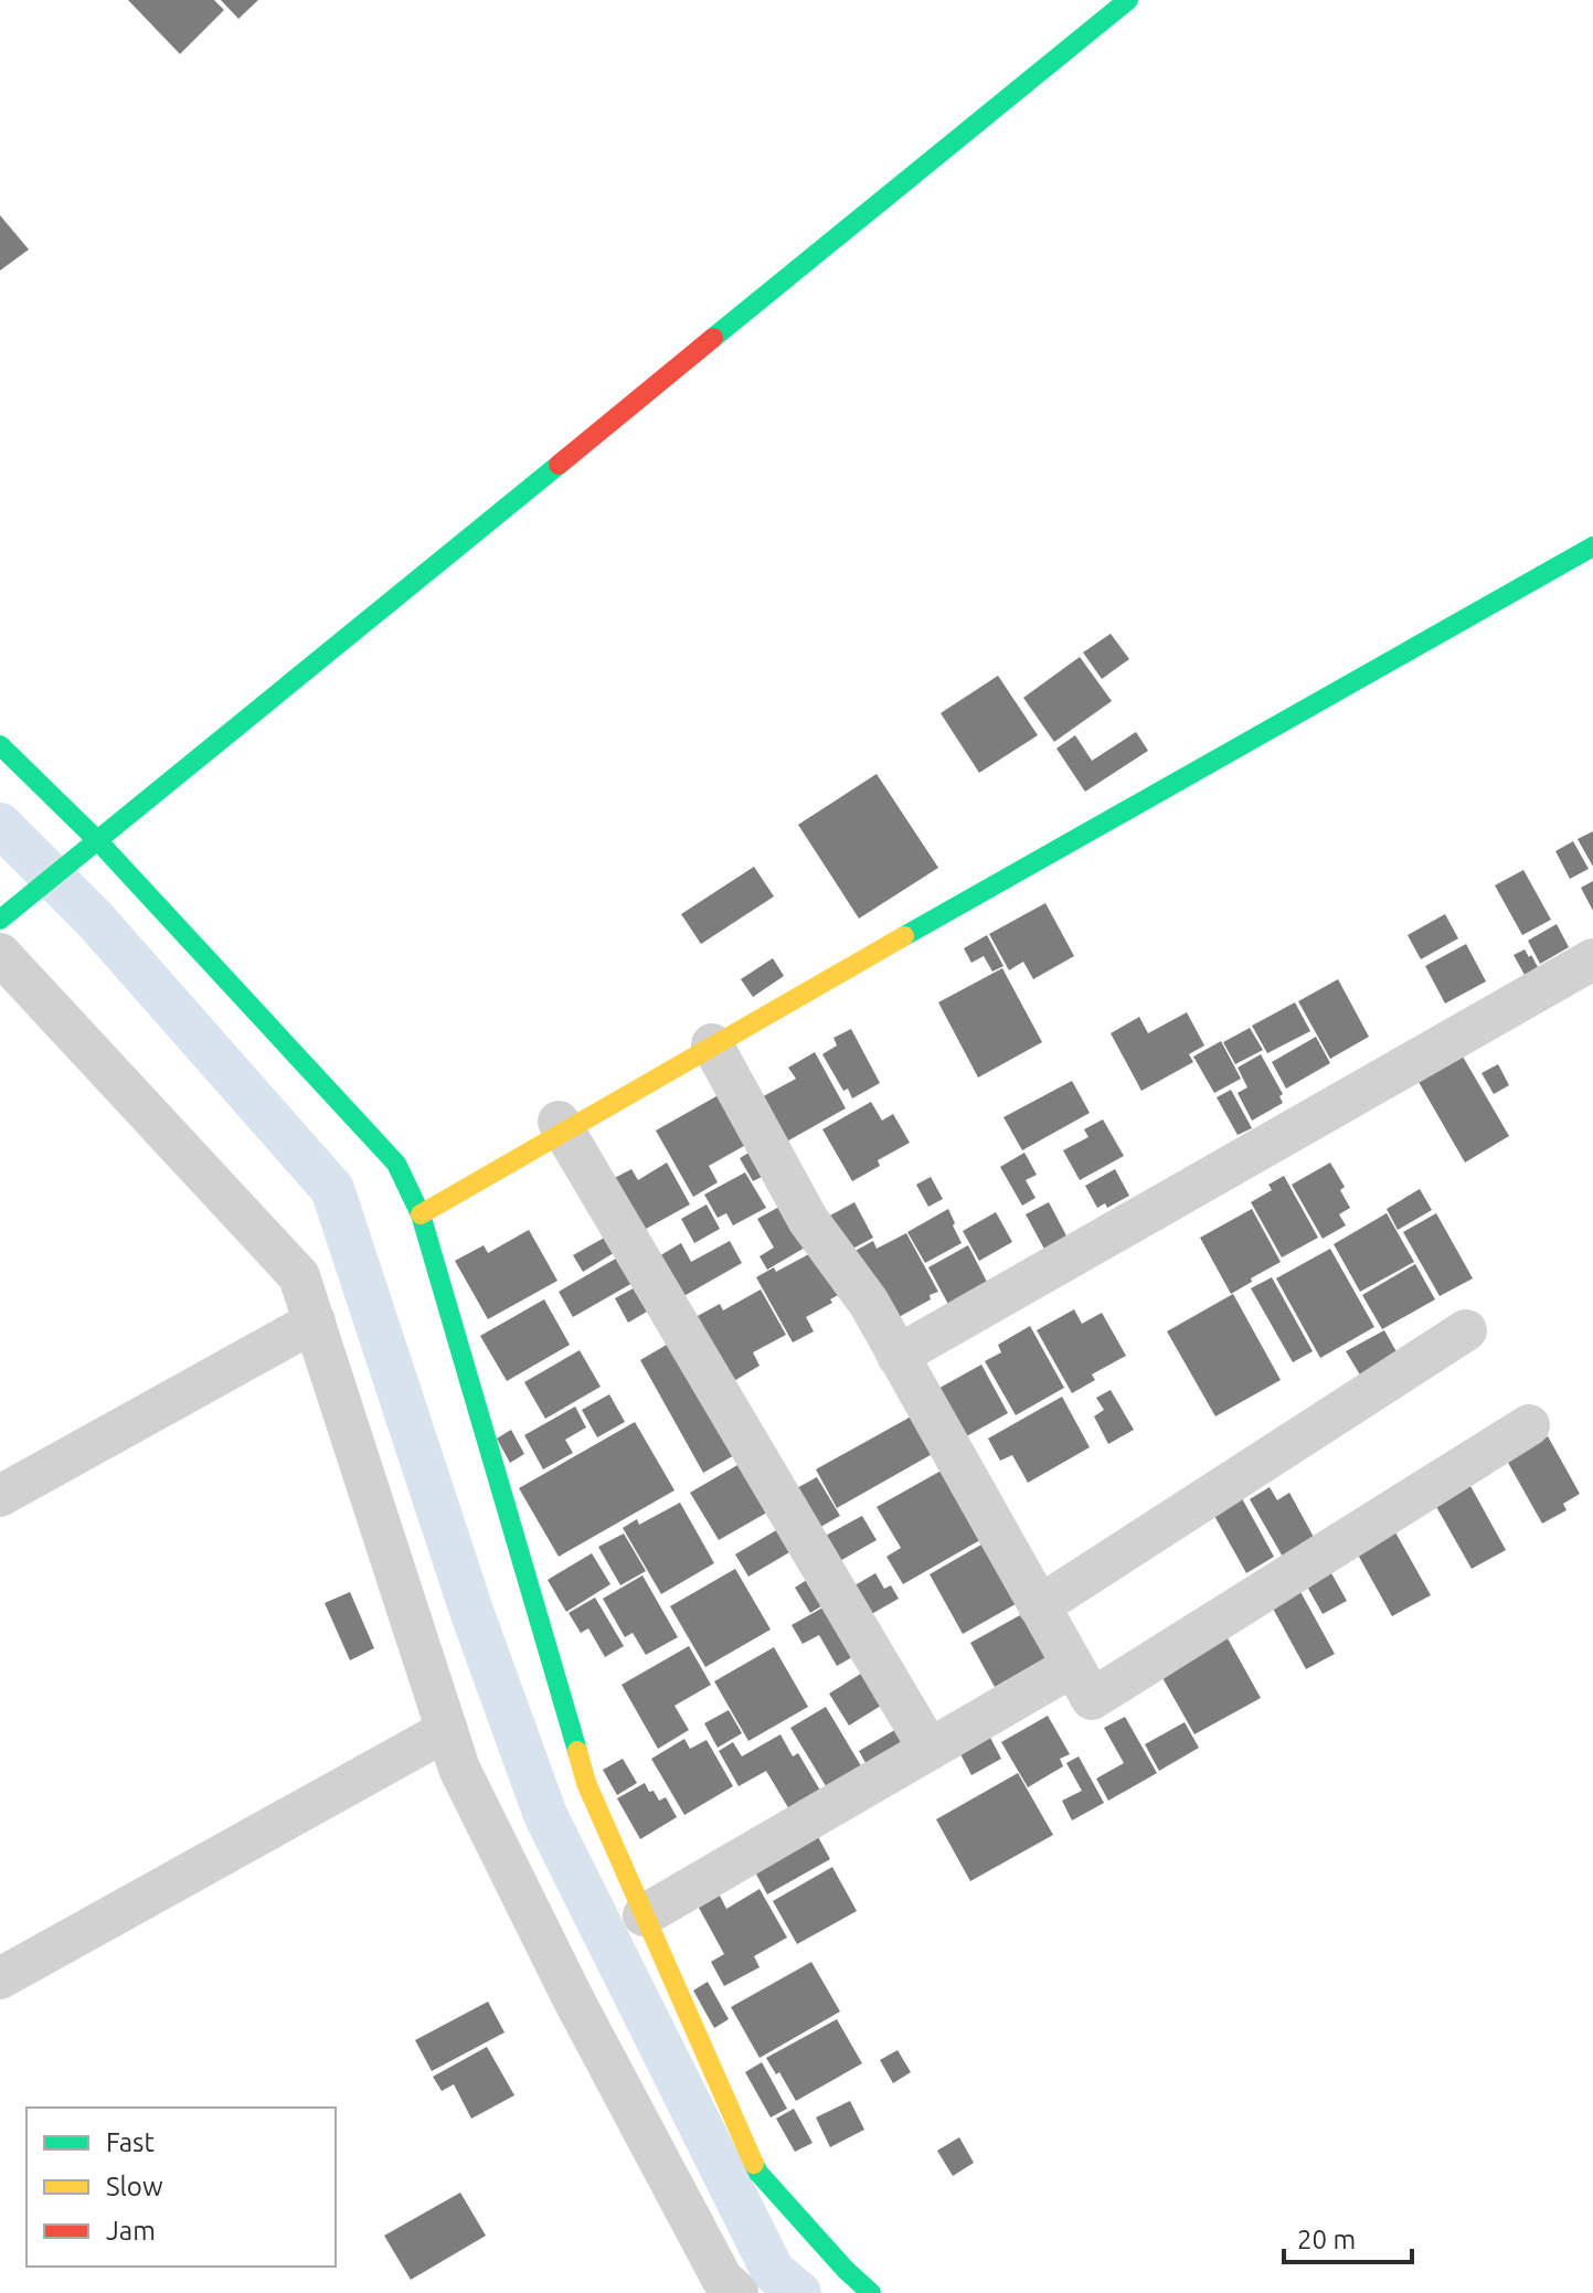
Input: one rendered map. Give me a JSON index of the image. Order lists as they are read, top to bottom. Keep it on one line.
{"legend":["Fast","Slow","Jam"],"scale_bar":"20 m"}
